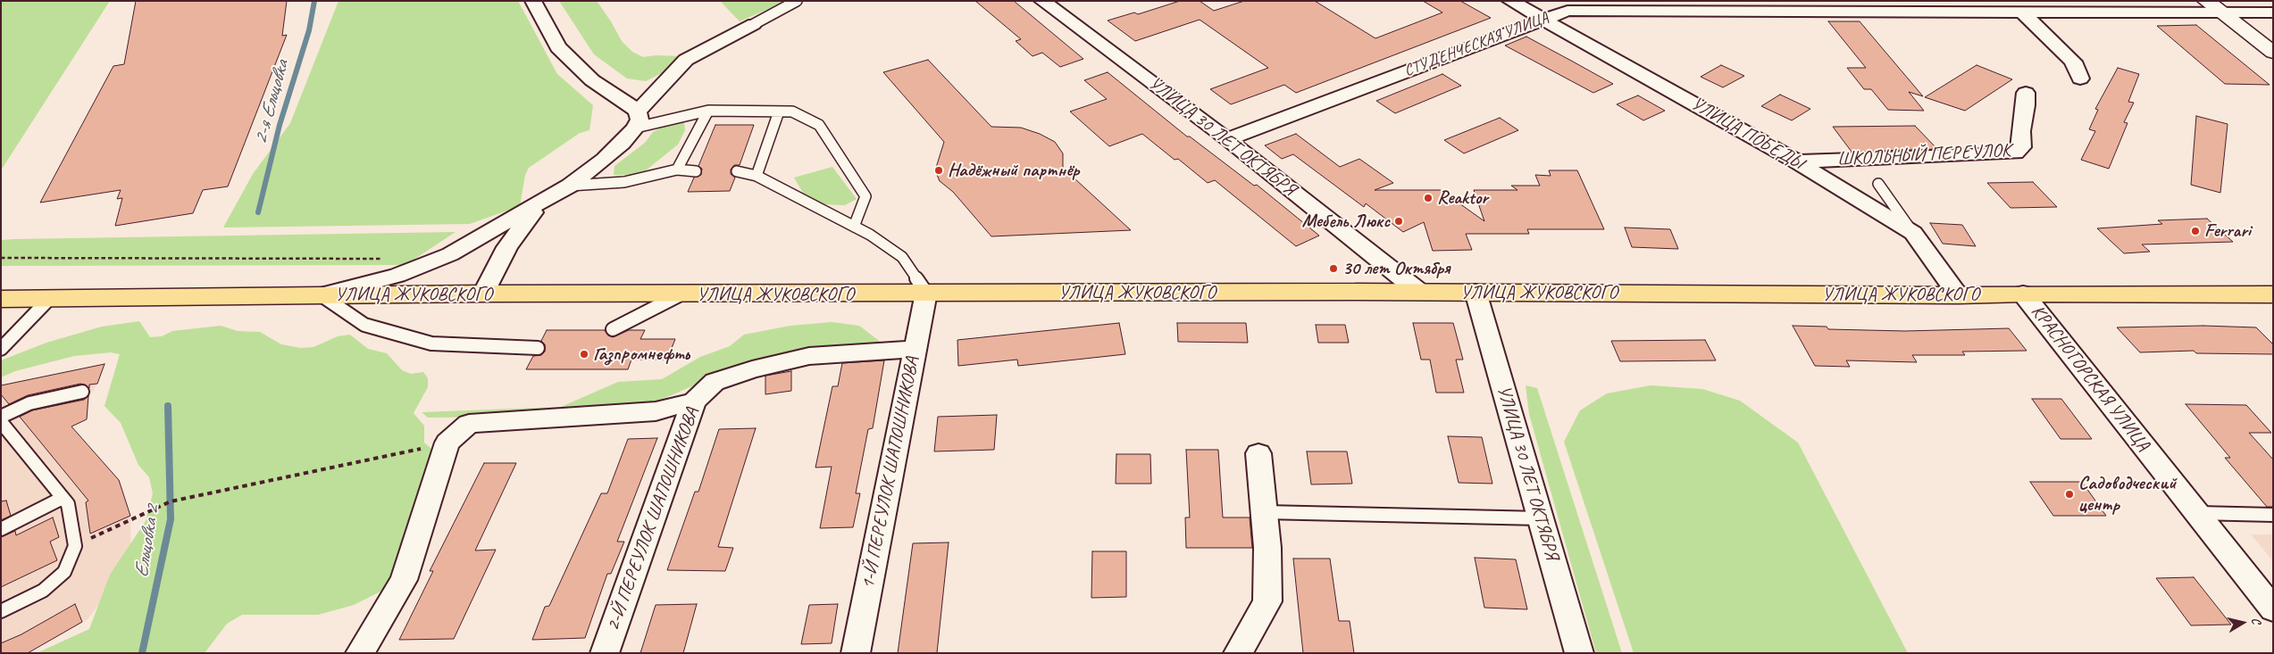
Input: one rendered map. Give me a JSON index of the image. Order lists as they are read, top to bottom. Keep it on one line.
{"streets":{"main road":["УЛИЦА ЖУКОВСКОГО"],"street":["СТУДЕНЧЕСКАЯ УЛИЦА","УЛИЦА ПОБЕДЫ","УЛИЦА 30 ЛЕТ ОКТЯБРЯ","ШКОЛЬНЫЙ ПЕРЕУЛОК","КРАСНОГОРСКАЯ УЛИЦА","1-Й ПЕРЕУЛОК ШАПОШНИКОВА","2-Й ПЕРЕУЛОК ШАПОШНИКОВА"]},"crossings":[["СТУДЕНЧЕСКАЯ УЛИЦА","УЛИЦА ПОБЕДЫ"],["СТУДЕНЧЕСКАЯ УЛИЦА","УЛИЦА 30 ЛЕТ ОКТЯБРЯ"],["УЛИЦА ПОБЕДЫ","ШКОЛЬНЫЙ ПЕРЕУЛОК"],["УЛИЦА ПОБЕДЫ","УЛИЦА ЖУКОВСКОГО"],["УЛИЦА 30 ЛЕТ ОКТЯБРЯ","УЛИЦА ЖУКОВСКОГО"],["УЛИЦА ЖУКОВСКОГО","КРАСНОГОРСКАЯ УЛИЦА"],["УЛИЦА ЖУКОВСКОГО","1-Й ПЕРЕУЛОК ШАПОШНИКОВА"],["1-Й ПЕРЕУЛОК ШАПОШНИКОВА","2-Й ПЕРЕУЛОК ШАПОШНИКОВА"]],"water":["2-я Ельцовка","Ельцовка 2"],"places":["Надёжный партнёр","Reaktor","Мебель Люкс","Ferrari","30 лет Октября","Газпромнефть","Садоводческий центр"],"north":"right"}
